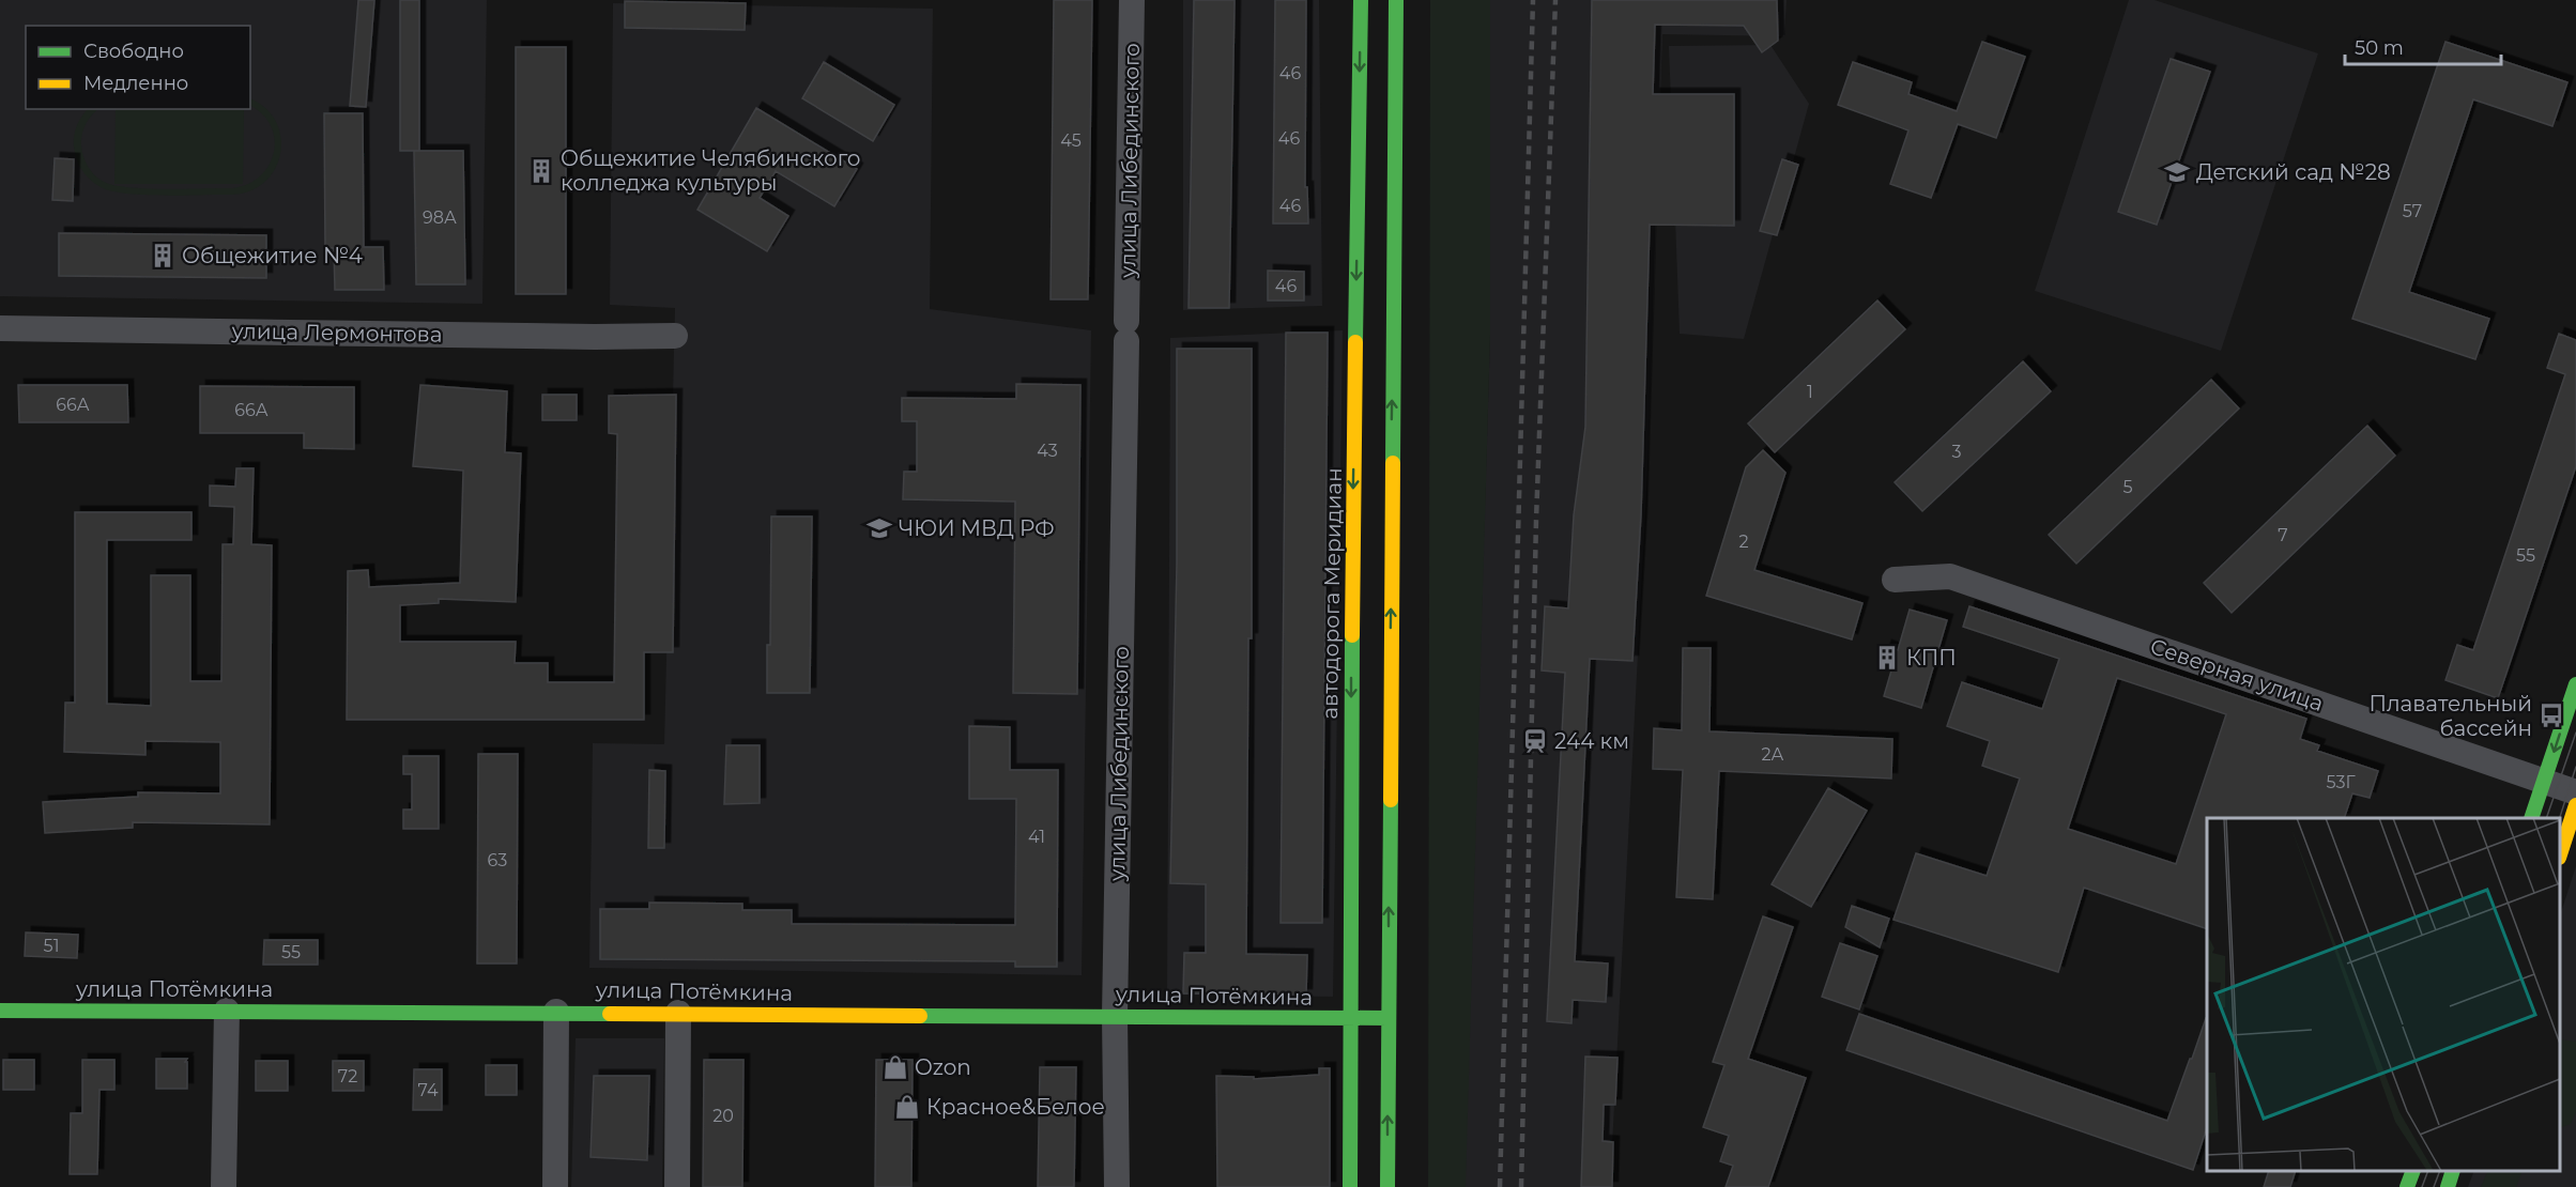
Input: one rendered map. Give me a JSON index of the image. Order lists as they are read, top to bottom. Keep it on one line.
{"streets":{"main road":["автодорога Меридиан","улица Потёмкина"],"street":["улица Либединского","улица Лермонтова","Северная улица"]},"crossings":[["улица Либединского","улица Потёмкина"],["автодорога Меридиан","улица Потёмкина"]],"places":{"building":["Общежитие Челябинского колледжа культуры","Общежитие №4","КПП"],"school or university":["Детский сад №28","ЧЮИ МВД РФ"],"bus stop":["Плавательный бассейн"],"station":["244 км"],"shop":["Ozon","Красное&Белое"]},"house_numbers":["46","46","45","46","57","98А","46","1","66А","66А","43","3","5","7","2","55","2А","53Г","41","63","51","55","72","74","20"],"legend":["Свободно","Медленно"],"scale_bar":"50 m"}
